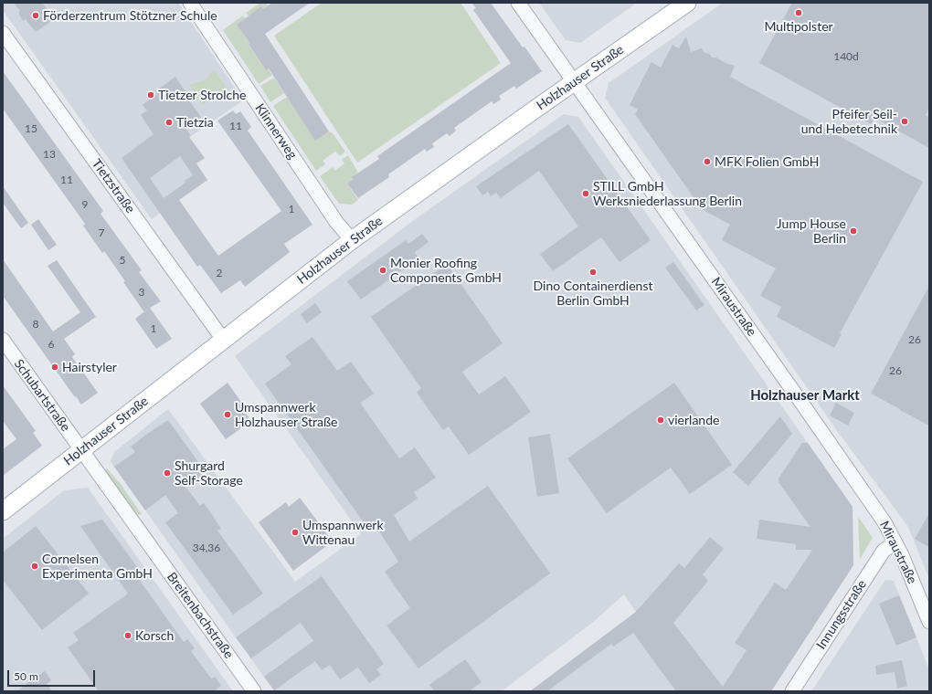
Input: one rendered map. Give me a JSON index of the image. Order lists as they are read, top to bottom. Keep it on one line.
{"streets":{"main road":["Holzhauser Straße"],"street":["Klinnerweg","Tietzstraße","Miraustraße","Schubartstraße","Innungsstraße","Breitenbachstraße"]},"crossings":[["Holzhauser Straße","Klinnerweg"],["Holzhauser Straße","Tietzstraße"],["Holzhauser Straße","Miraustraße"],["Holzhauser Straße","Schubartstraße"],["Holzhauser Straße","Breitenbachstraße"],["Miraustraße","Innungsstraße"],["Schubartstraße","Breitenbachstraße"]],"districts":["Holzhauser Markt"],"places":["Multipolster","Förderzentrum Stötzner Schule","Tietzer Strolche","Pfeifer Seil- und Hebetechnik","Tietzia","MFK Folien GmbH","STILL GmbH Werksniederlassung Berlin","Jump House Berlin","Monier Roofing Components GmbH","Dino Containerdienst Berlin GmbH","Hairstyler","Umspannwerk Holzhauser Straße","vierlande","Shurgard Self-Storage","Umspannwerk Wittenau","Cornelsen Experimenta GmbH","Korsch"],"house_numbers":["140d","11","15","13","11","9","1","7","5","2","3","8","1","26","6","26","34,36"],"scale_bar":"50 m"}
